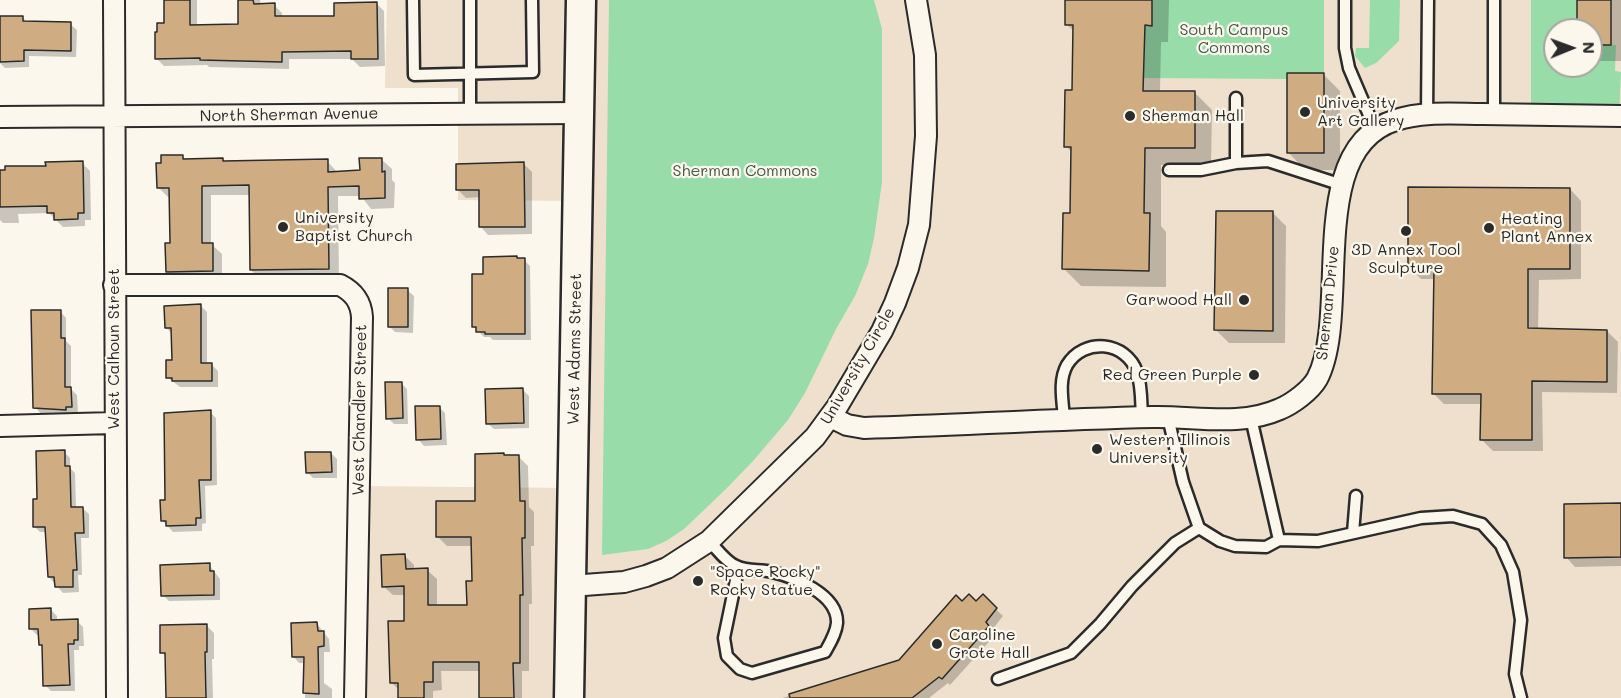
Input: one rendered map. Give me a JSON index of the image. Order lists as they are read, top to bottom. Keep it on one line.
{"streets":{"street":["North Sherman Avenue","Sherman Drive","West Calhoun Street","West Adams Street","University Circle","West Chandler Street"]},"crossings":[["North Sherman Avenue","West Calhoun Street"],["North Sherman Avenue","West Adams Street"],["Sherman Drive","University Circle"],["West Calhoun Street","West Chandler Street"],["West Adams Street","University Circle"]],"parks":["South Campus Commons","Sherman Commons"],"places":["University Art Gallery","Sherman Hall","University Baptist Church","Heating Plant Annex","3D Annex Tool Sculpture","Garwood Hall","Red Green Purple","Western Illinois University","\"Space Rocky\" Rocky Statue","Caroline Grote Hall"],"north":"right"}
